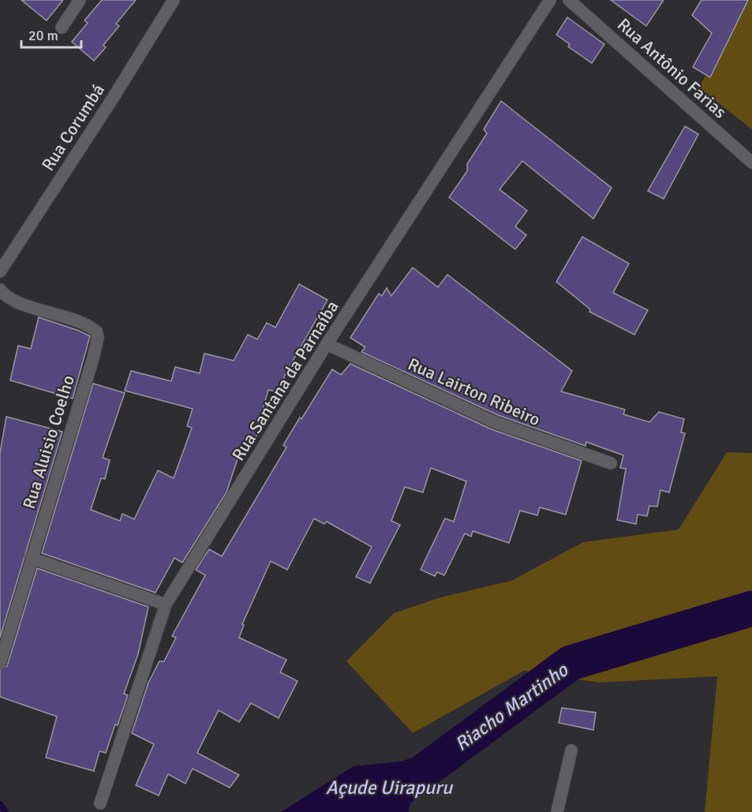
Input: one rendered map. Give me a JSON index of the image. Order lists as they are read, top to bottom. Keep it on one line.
{"streets":{"street":["Rua Antônio Farias","Rua Corumbá","Rua Santana da Parnaíba","Rua Lairton Ribeiro","Rua Aluisio Coelho"]},"crossings":[["Rua Santana da Parnaíba","Rua Lairton Ribeiro"]],"water":["Riacho Martinho","Açude Uirapuru"],"scale_bar":"20 m"}
